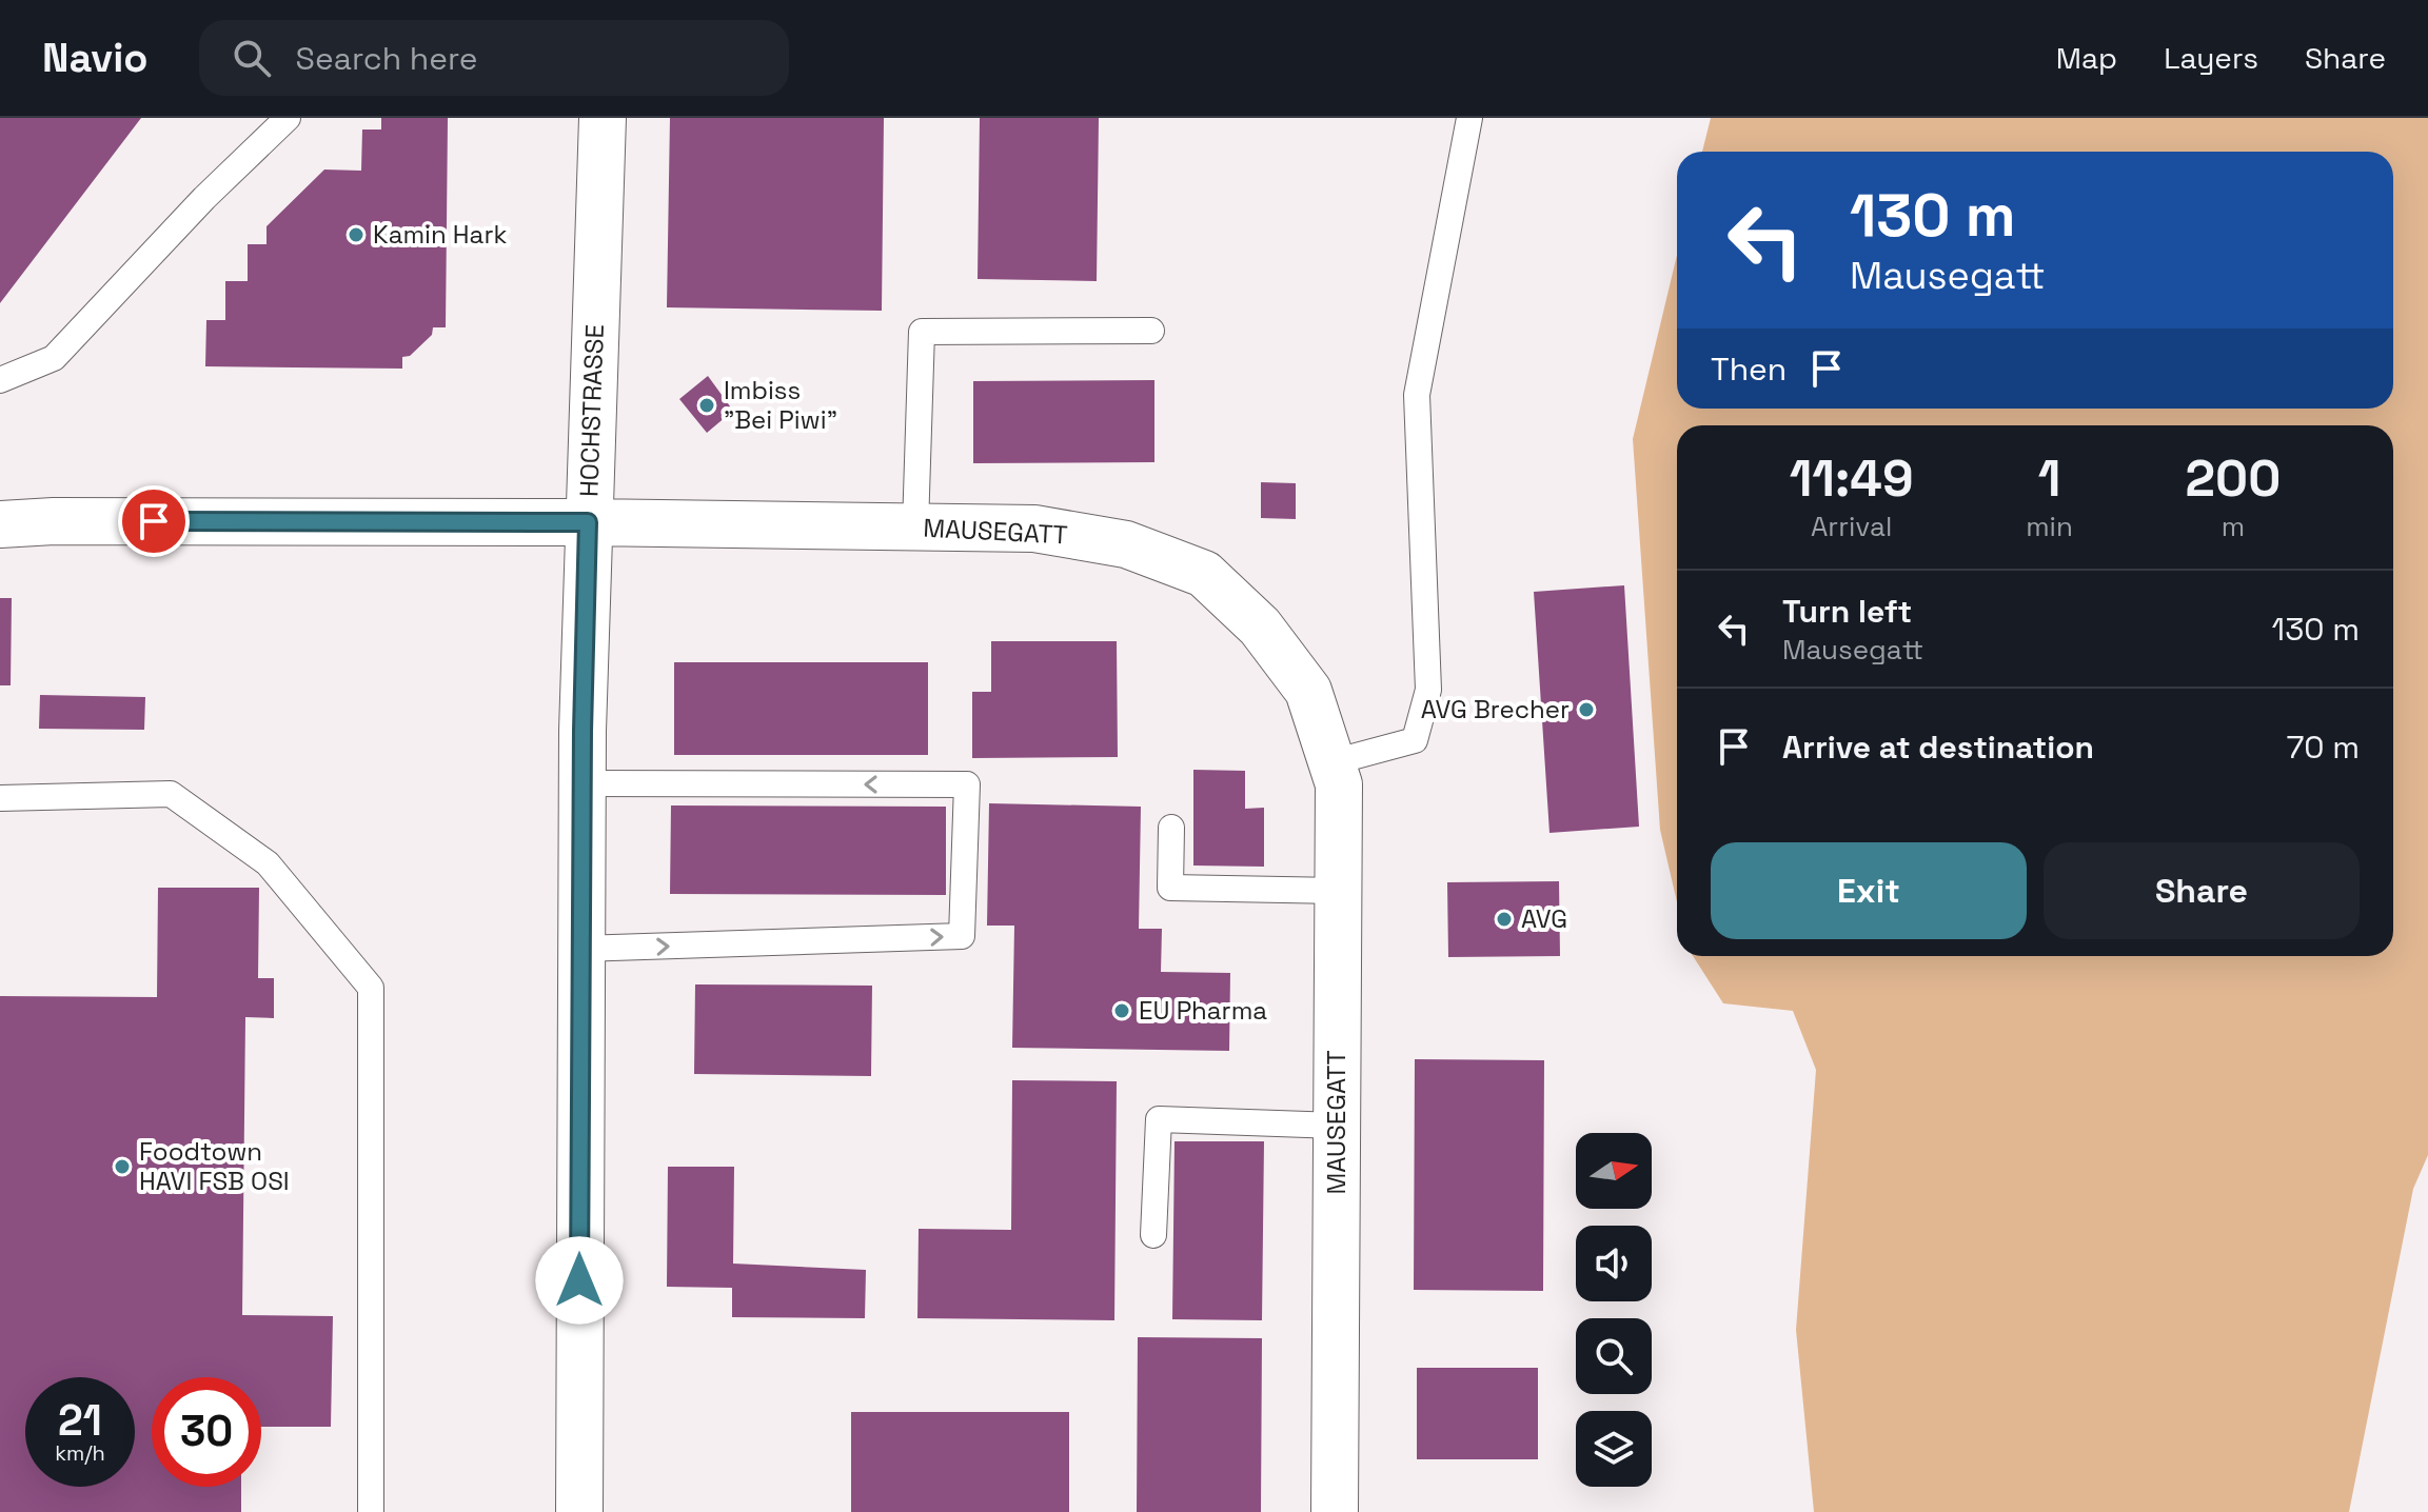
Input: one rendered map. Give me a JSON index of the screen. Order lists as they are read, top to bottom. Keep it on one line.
{"streets":{"street":["HOCHSTRASSE","MAUSEGATT"]},"crossings":[["HOCHSTRASSE","MAUSEGATT"]],"places":["Kamin Hark","Imbiss \"Bei Piwi\"","AVG Brecher","AVG","EU Pharma","Foodtown HAVI FSB OSI"],"north":"right","page":{"header":"Navio","search":"Search here","nav":["Map","Layers","Share"],"turn":["130 m","Mausegatt"],"then":"Then","eta":["11:49","Arrival","1","min","200","m"],"list":[{"name":"Turn left","note":"Mausegatt","value":"130 m"},{"name":"Arrive at destination","value":"70 m"}],"buttons":["Exit","Share"],"speed":"21 km/h","limit":"30"}}
